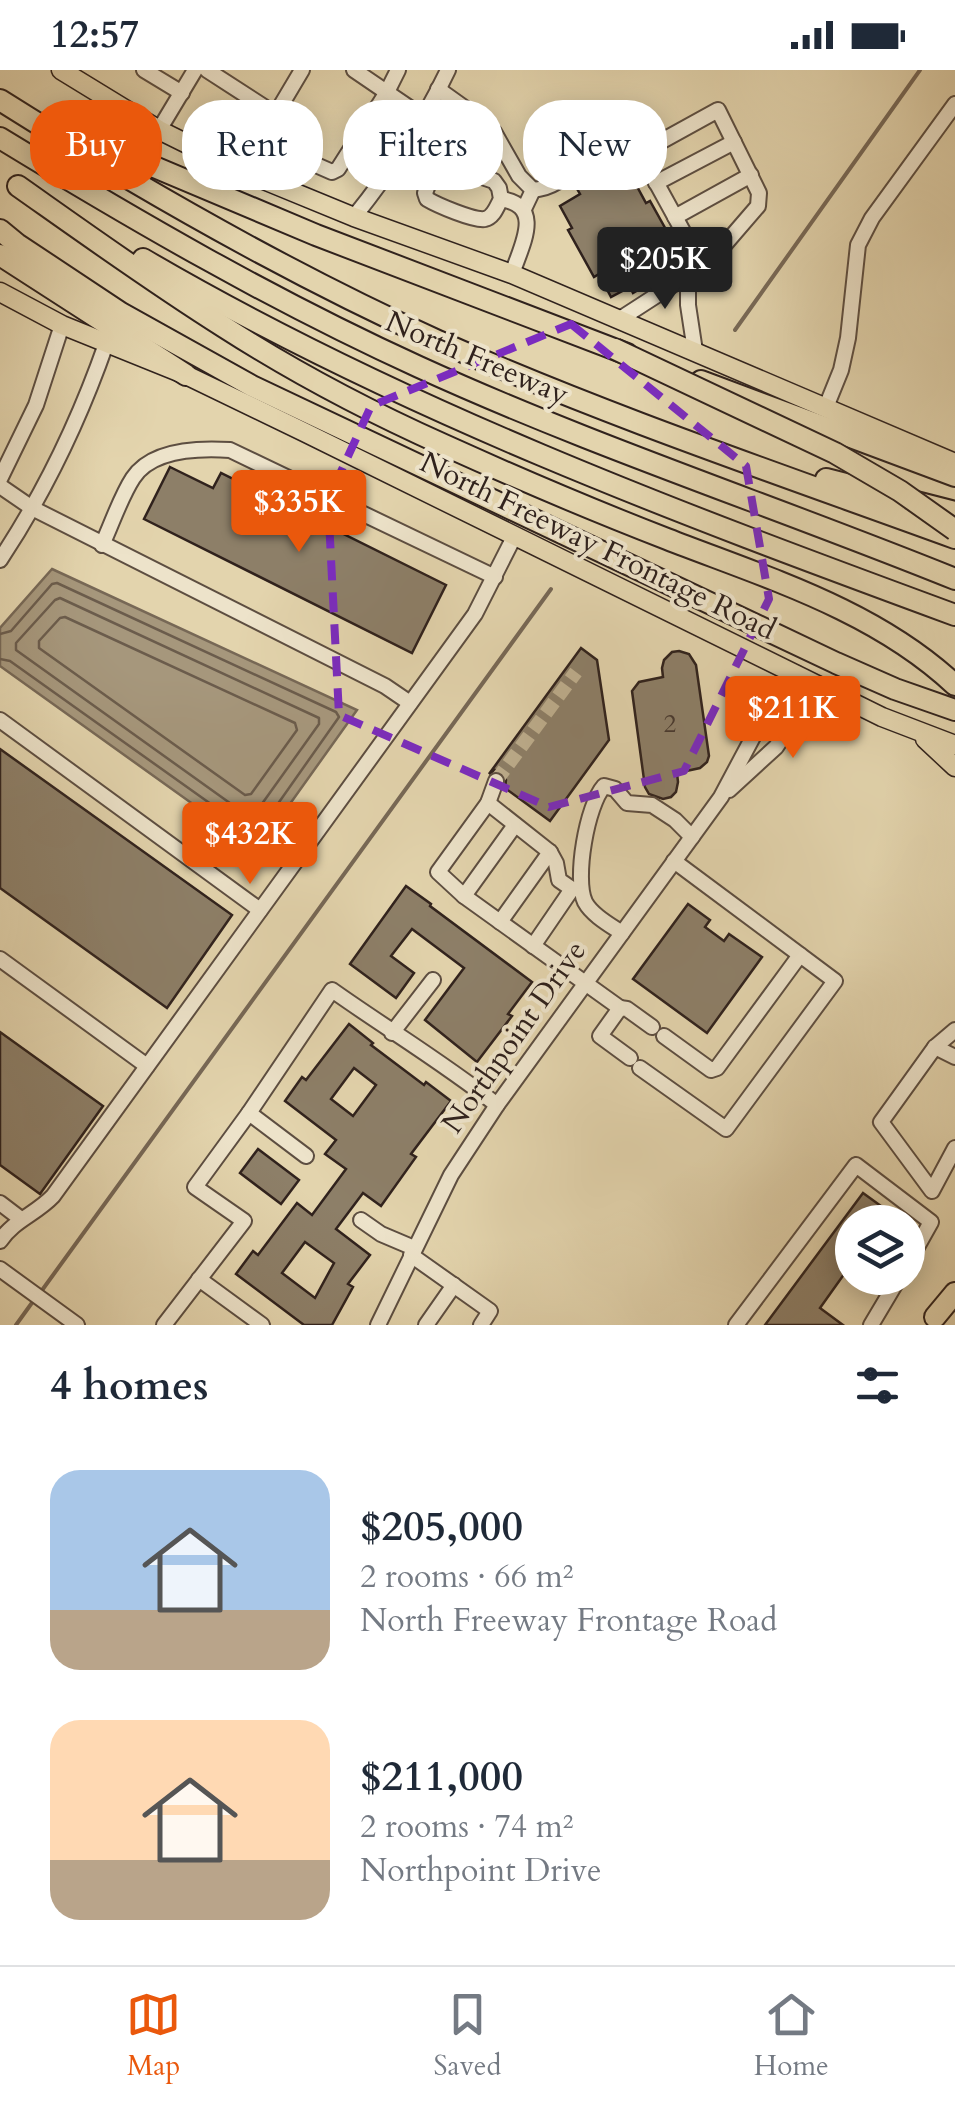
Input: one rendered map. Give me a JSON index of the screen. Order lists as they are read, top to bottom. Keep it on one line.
{"streets":{"highway":["North Freeway"],"main road":["North Freeway Frontage Road"],"street":["Northpoint Drive"]},"crossings":[["North Freeway Frontage Road","Northpoint Drive"]],"house_numbers":["2"],"page":{"status":"12:57","chip":["Buy","Rent","Filters","New"],"price":["$205K","$335K","$211K","$432K"],"heading":"4 homes","list":[{"name":"$205,000","note":"2 rooms · 66 m² · North Freeway Frontage Road"},{"name":"$211,000","note":"2 rooms · 74 m² · Northpoint Drive"}],"tabs":["Map","Saved","Home"]}}
